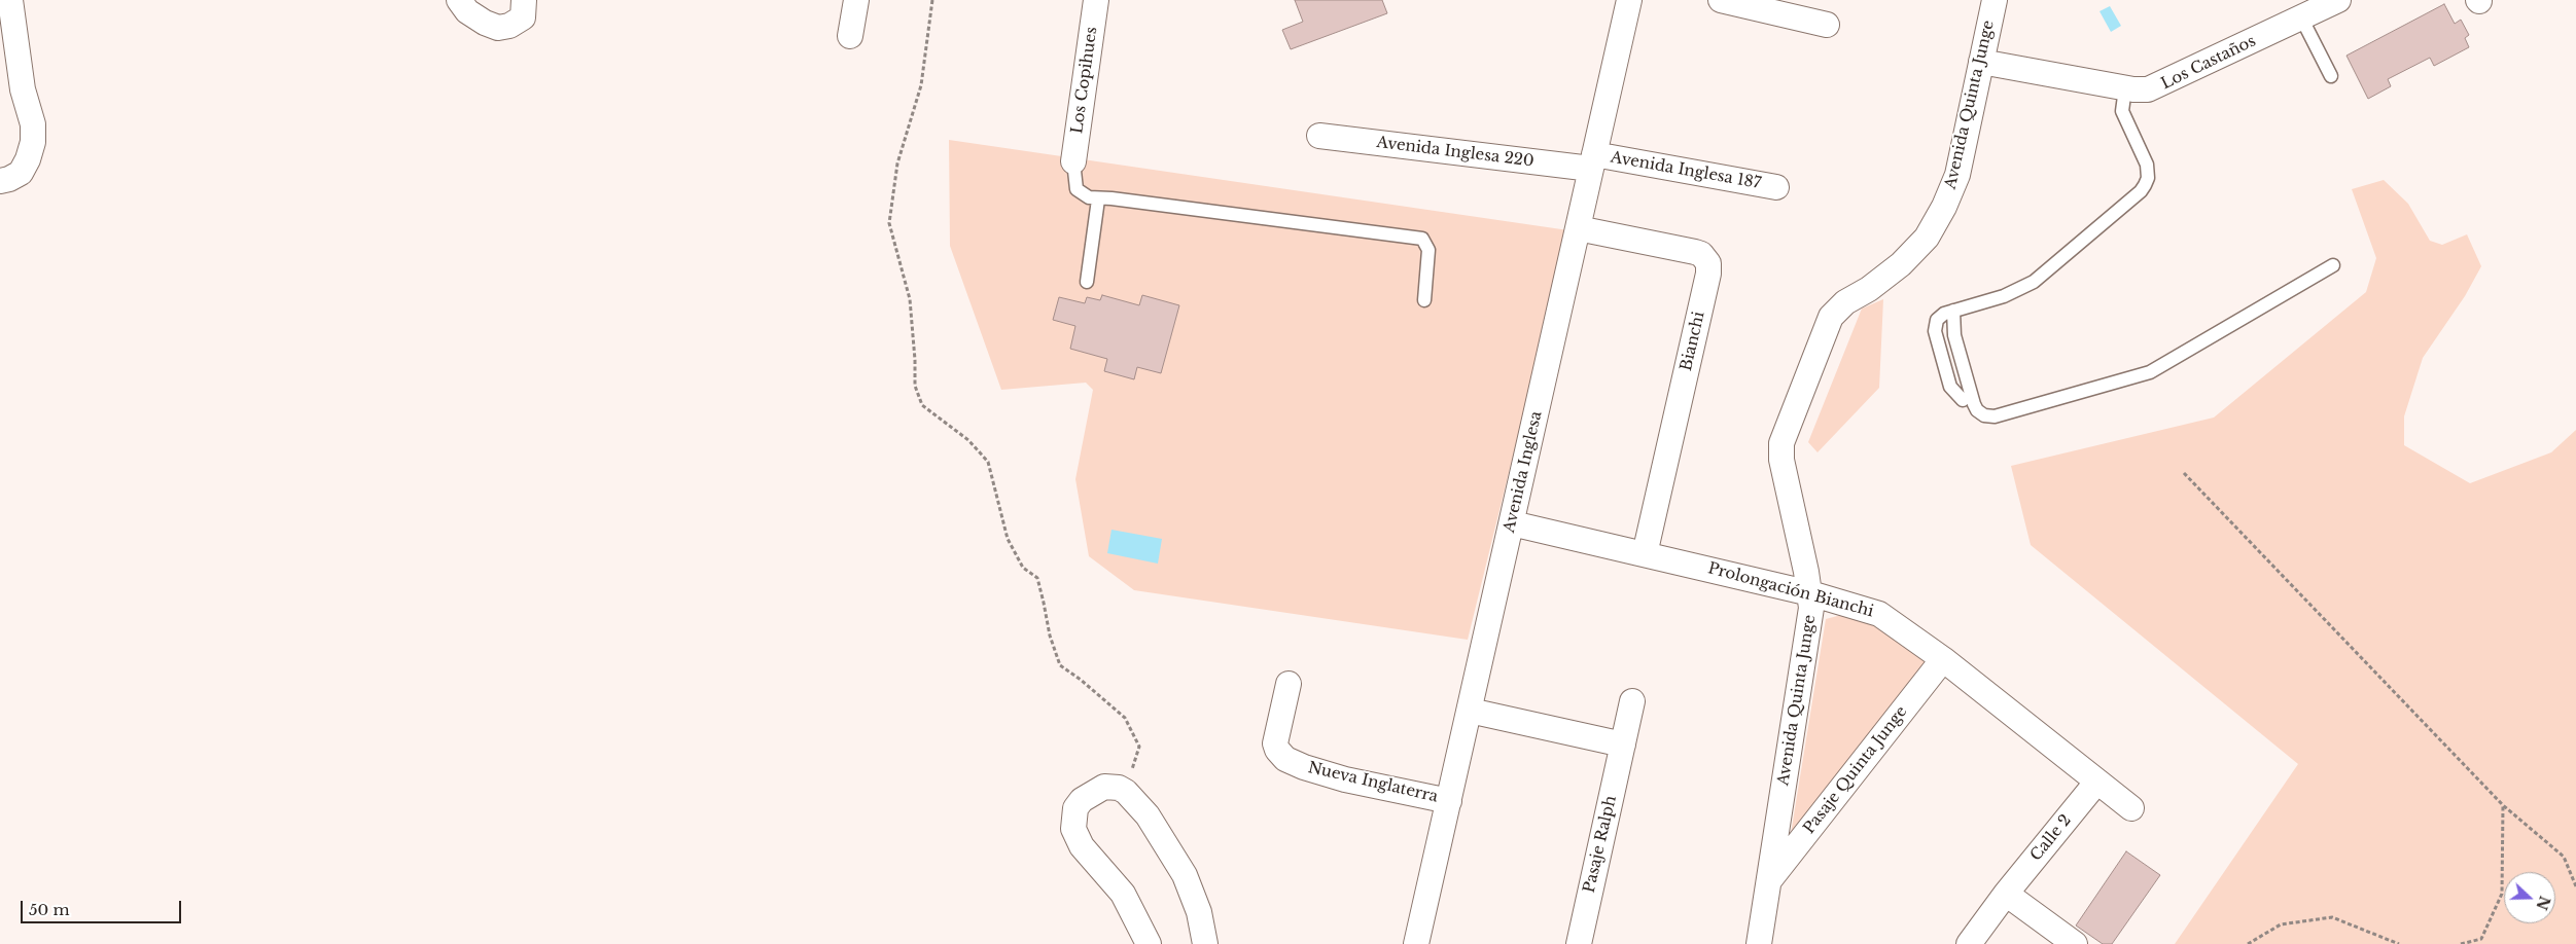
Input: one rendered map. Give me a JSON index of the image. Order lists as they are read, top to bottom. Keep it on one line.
{"streets":{"street":["Los Castaños","Los Copihues","Avenida Quinta Junge","Avenida Inglesa 220","Avenida Inglesa 187","Bianchi","Avenida Inglesa","Prolongación Bianchi","Pasaje Quinta Junge","Nueva Inglaterra","Calle 2","Pasaje Ralph"]},"crossings":[["Los Castaños","Avenida Quinta Junge"],["Avenida Quinta Junge","Prolongación Bianchi"],["Avenida Quinta Junge","Pasaje Quinta Junge"],["Avenida Inglesa 220","Avenida Inglesa 187"],["Avenida Inglesa 220","Avenida Inglesa"],["Avenida Inglesa 187","Avenida Inglesa"],["Bianchi","Avenida Inglesa"],["Bianchi","Prolongación Bianchi"],["Avenida Inglesa","Prolongación Bianchi"],["Avenida Inglesa","Nueva Inglaterra"],["Prolongación Bianchi","Pasaje Quinta Junge"],["Prolongación Bianchi","Calle 2"]],"scale_bar":"50 m","north":"right"}
